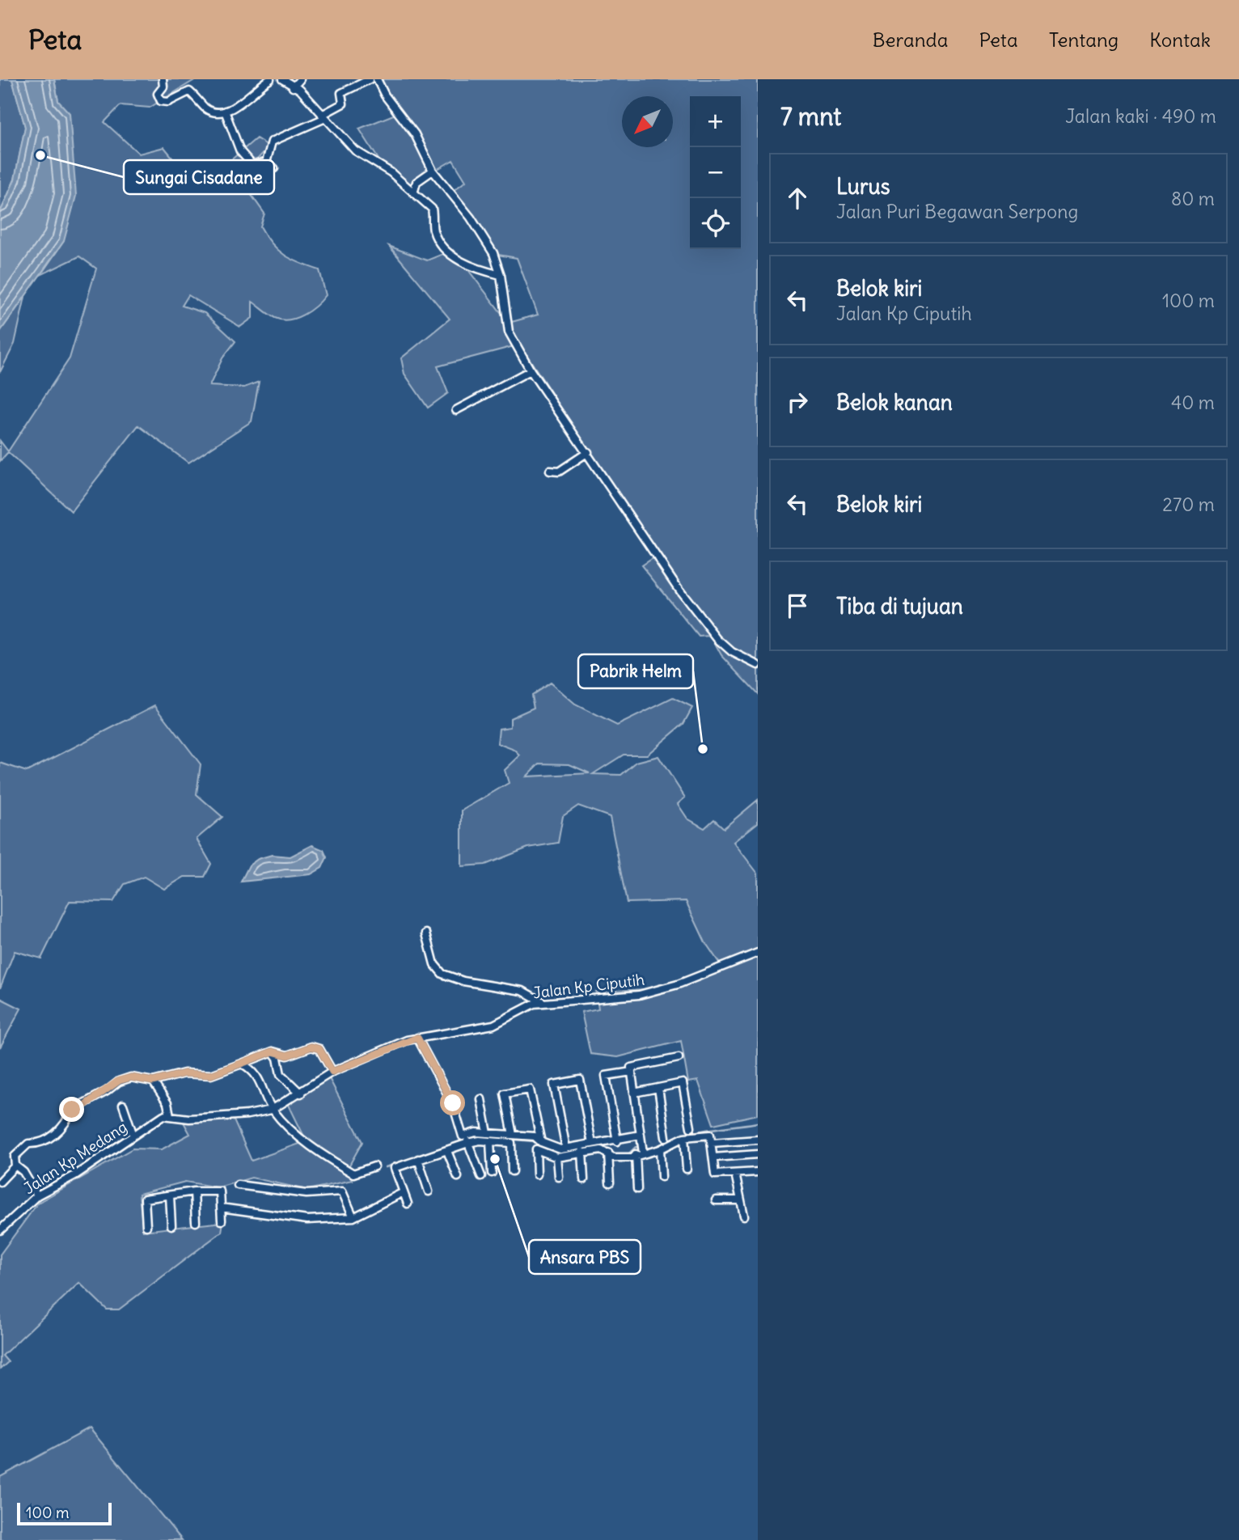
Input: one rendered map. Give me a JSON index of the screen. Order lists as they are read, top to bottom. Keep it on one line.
{"streets":{"street":["Jalan Kp Ciputih","Jalan Kp Medang"]},"crossings":[["Jalan Kp Ciputih","Jalan Kp Medang"]],"places":["Sungai Cisadane","Pabrik Helm","Ansara PBS"],"scale_bar":"100 m","north":"bottom left","page":{"header":"Peta","nav":["Beranda","Peta","Tentang","Kontak"],"heading":["7 mnt","Jalan kaki · 490 m"],"map_buttons":["+","−"],"list":[["Lurus","Jalan Puri Begawan Serpong","80 m"],["Belok kiri","Jalan Kp Ciputih","100 m"],["Belok kanan","40 m"],["Belok kiri","270 m"],"Tiba di tujuan"],"scale":"100 m"}}
